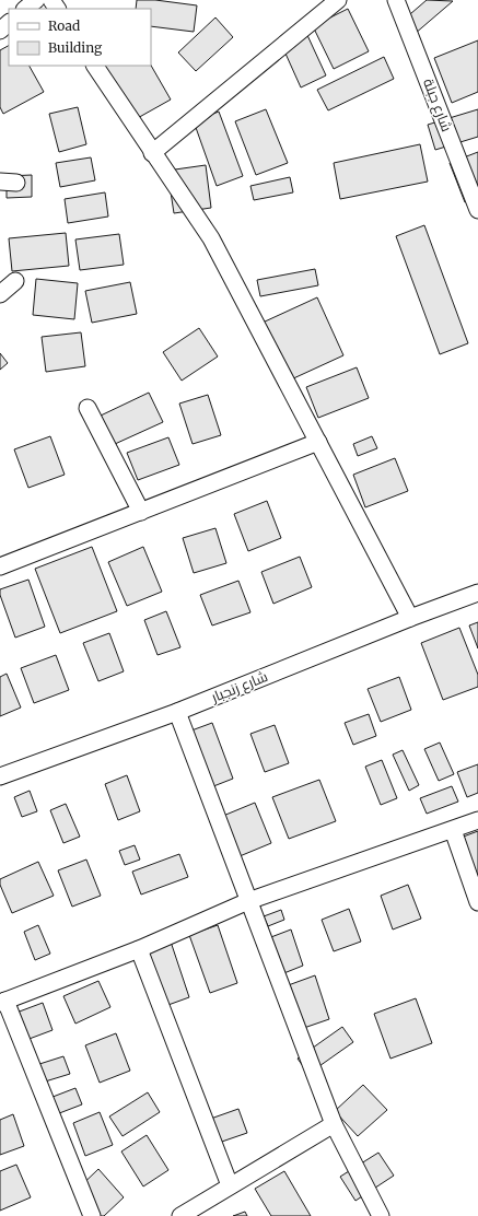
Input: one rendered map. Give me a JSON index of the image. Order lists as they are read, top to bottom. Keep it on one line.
{"streets":{"street":["شارع جبلة","شارع زنجبار"]},"legend":["Road","Building"]}
